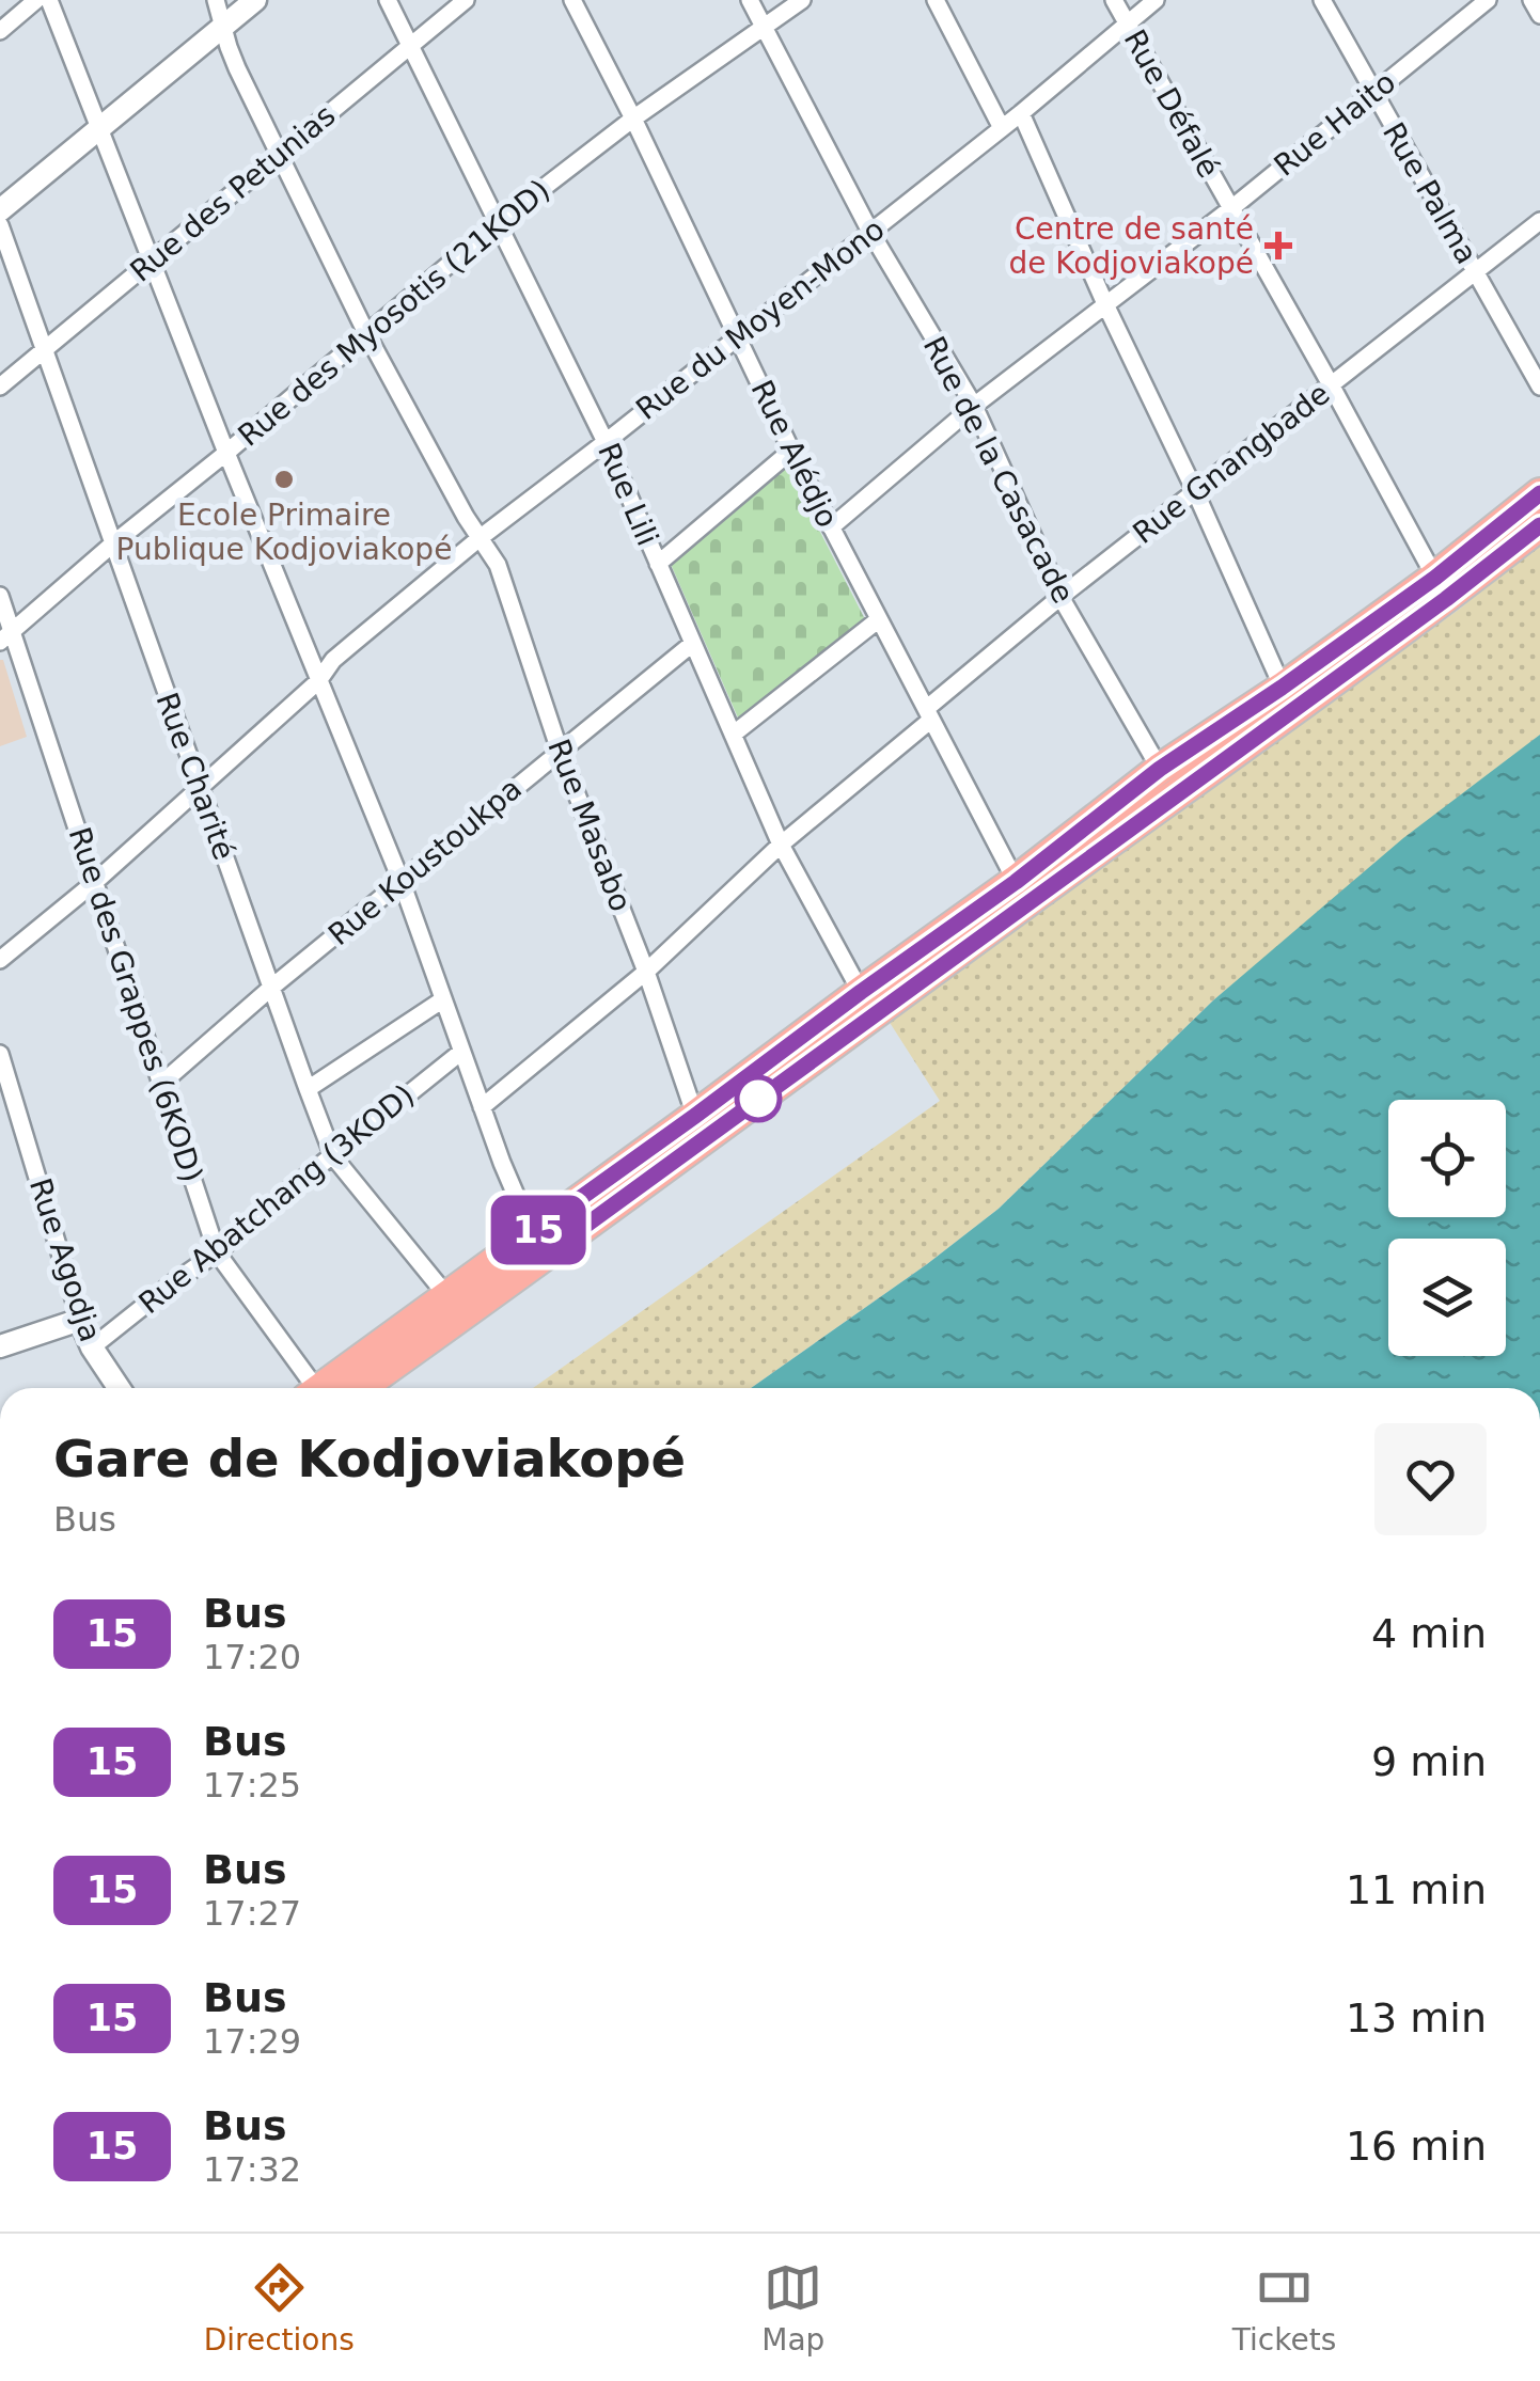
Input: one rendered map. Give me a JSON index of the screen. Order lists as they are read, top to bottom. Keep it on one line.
{"streets":{"street":["Rue Défalé","Rue Haito","Rue des Petunias","Rue Palma","Rue des Myosotis (21KOD)","Rue du Moyen-Mono","Rue Alédjo","Rue Gnangbade","Rue de la Casacade","Rue Lili","Rue Charité","Rue Masabo","Rue Koustoukpa","Rue des Grappes (6KOD)","Rue Abatchang (3KOD)","Rue Agodja"]},"crossings":[["Rue Défalé","Rue Haito"],["Rue Défalé","Rue du Moyen-Mono"],["Rue Défalé","Rue Gnangbade"],["Rue Haito","Rue Palma"],["Rue Haito","Rue Alédjo"],["Rue Haito","Rue de la Casacade"],["Rue des Petunias","Rue Lili"],["Rue des Petunias","Rue Charité"],["Rue des Petunias","Rue Masabo"],["Rue Palma","Rue Gnangbade"],["Rue des Myosotis (21KOD)","Rue Alédjo"],["Rue des Myosotis (21KOD)","Rue de la Casacade"],["Rue des Myosotis (21KOD)","Rue Lili"],["Rue des Myosotis (21KOD)","Rue Charité"],["Rue des Myosotis (21KOD)","Rue Masabo"],["Rue des Myosotis (21KOD)","Rue des Grappes (6KOD)"],["Rue du Moyen-Mono","Rue Alédjo"],["Rue du Moyen-Mono","Rue de la Casacade"],["Rue du Moyen-Mono","Rue Lili"],["Rue du Moyen-Mono","Rue Charité"],["Rue du Moyen-Mono","Rue Masabo"],["Rue du Moyen-Mono","Rue des Grappes (6KOD)"],["Rue Alédjo","Rue Gnangbade"],["Rue Gnangbade","Rue de la Casacade"],["Rue Gnangbade","Rue Lili"],["Rue Gnangbade","Rue Masabo"],["Rue Lili","Rue Koustoukpa"],["Rue Charité","Rue Koustoukpa"],["Rue Charité","Rue Abatchang (3KOD)"],["Rue Masabo","Rue Koustoukpa"],["Rue Koustoukpa","Rue des Grappes (6KOD)"],["Rue des Grappes (6KOD)","Rue Abatchang (3KOD)"],["Rue Abatchang (3KOD)","Rue Agodja"]],"places":{"health":["Centre de santé de Kodjoviakopé"],"other":["Ecole Primaire Publique Kodjoviakopé"]},"lines":["bus line 15"],"page":{"on_map":"15","heading":["Gare de Kodjoviakopé","Bus"],"list":[{"mark":"15","name":"Bus","note":"17:20","value":"4 min"},{"mark":"15","name":"Bus","note":"17:25","value":"9 min"},{"mark":"15","name":"Bus","note":"17:27","value":"11 min"},{"mark":"15","name":"Bus","note":"17:29","value":"13 min"},{"mark":"15","name":"Bus","note":"17:32","value":"16 min"}],"tabs":["Directions","Map","Tickets"]}}
